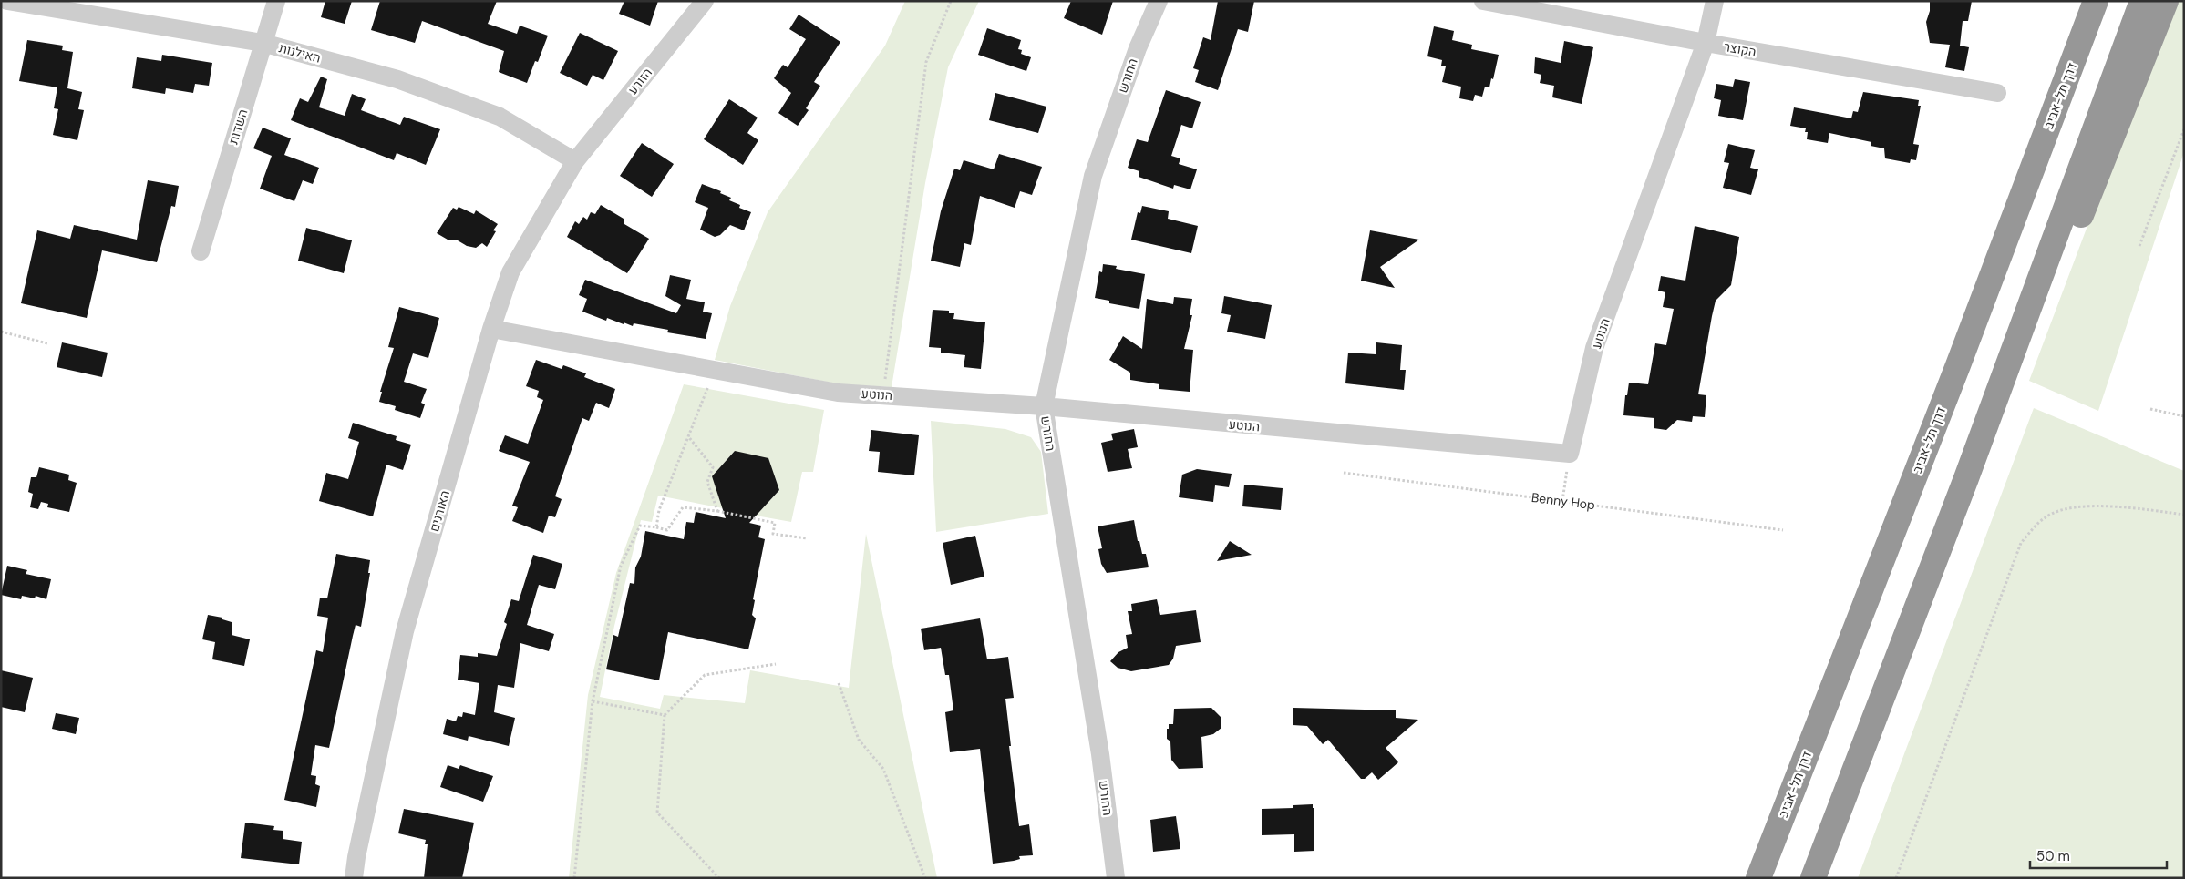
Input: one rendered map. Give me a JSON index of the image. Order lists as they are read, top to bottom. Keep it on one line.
{"streets":{"highway":["דרך תל-אביב"],"street":["הקוצר","האילנות","החורש","הזורע","השדות","הנוטע","האורנים"],"path":["Benny Hop"]},"crossings":[["הקוצר","הנוטע"],["האילנות","הזורע"],["האילנות","השדות"],["האילנות","האורנים"],["החורש","הנוטע"],["הזורע","האורנים"],["הנוטע","האורנים"]],"scale_bar":"50 m"}
